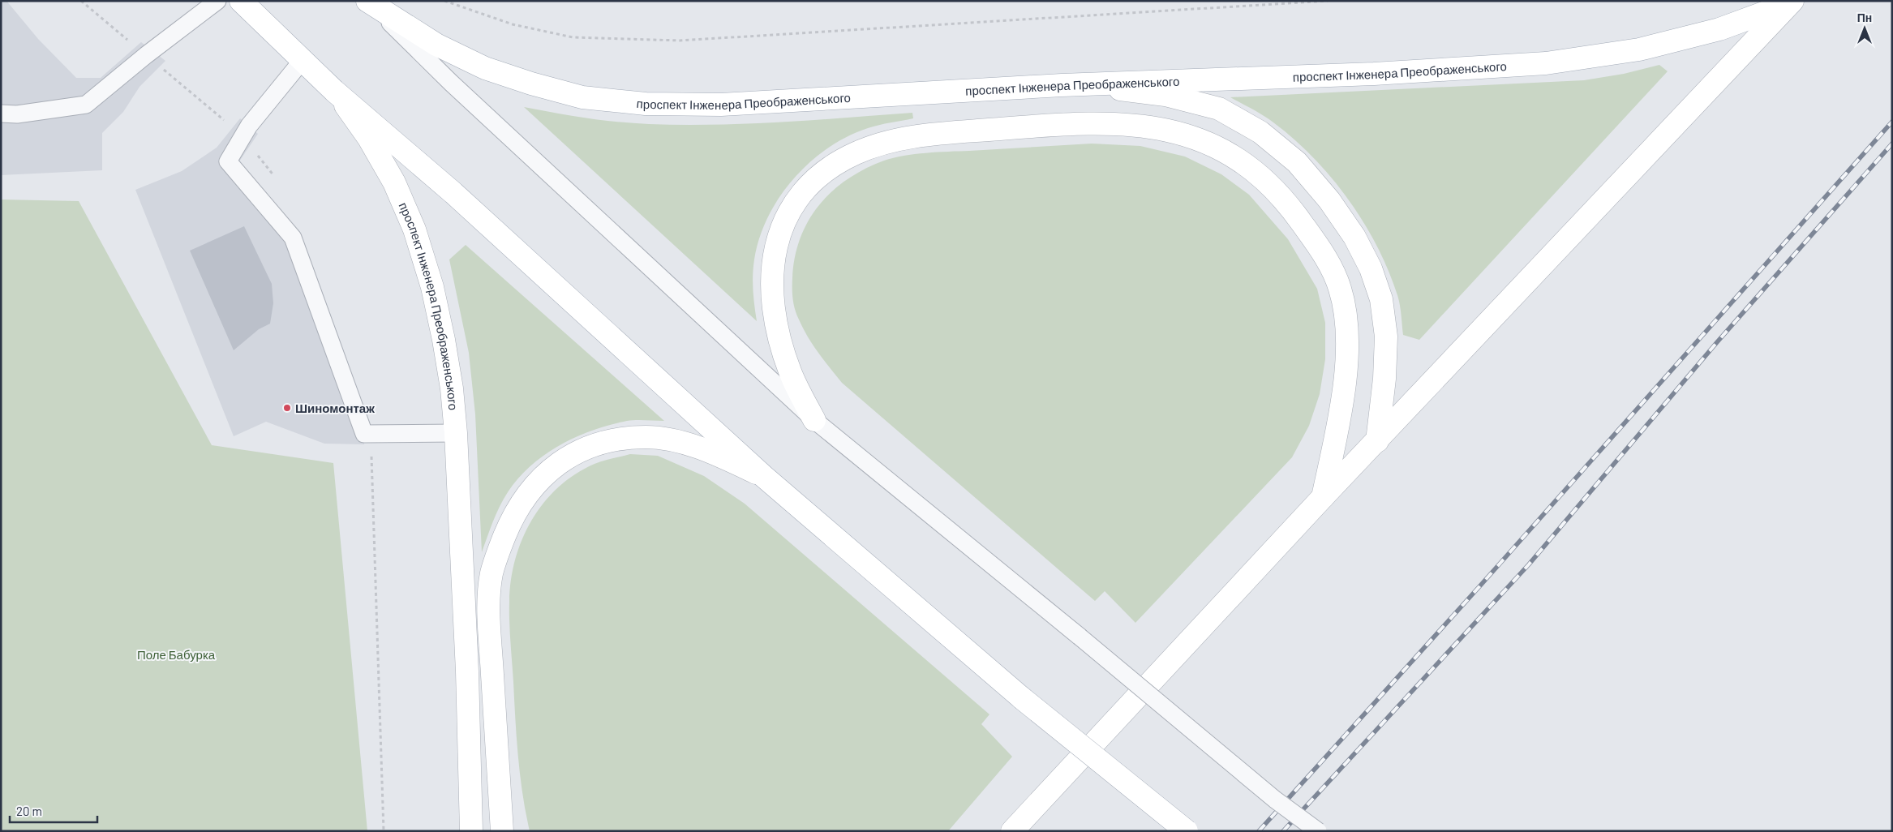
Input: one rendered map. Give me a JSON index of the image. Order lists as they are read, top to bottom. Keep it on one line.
{"streets":{"main road":["проспект Інженера Преображенського"]},"parks":["Поле Бабурка"],"places":["Шиномонтаж"],"scale_bar":"20 m","north":"top"}
